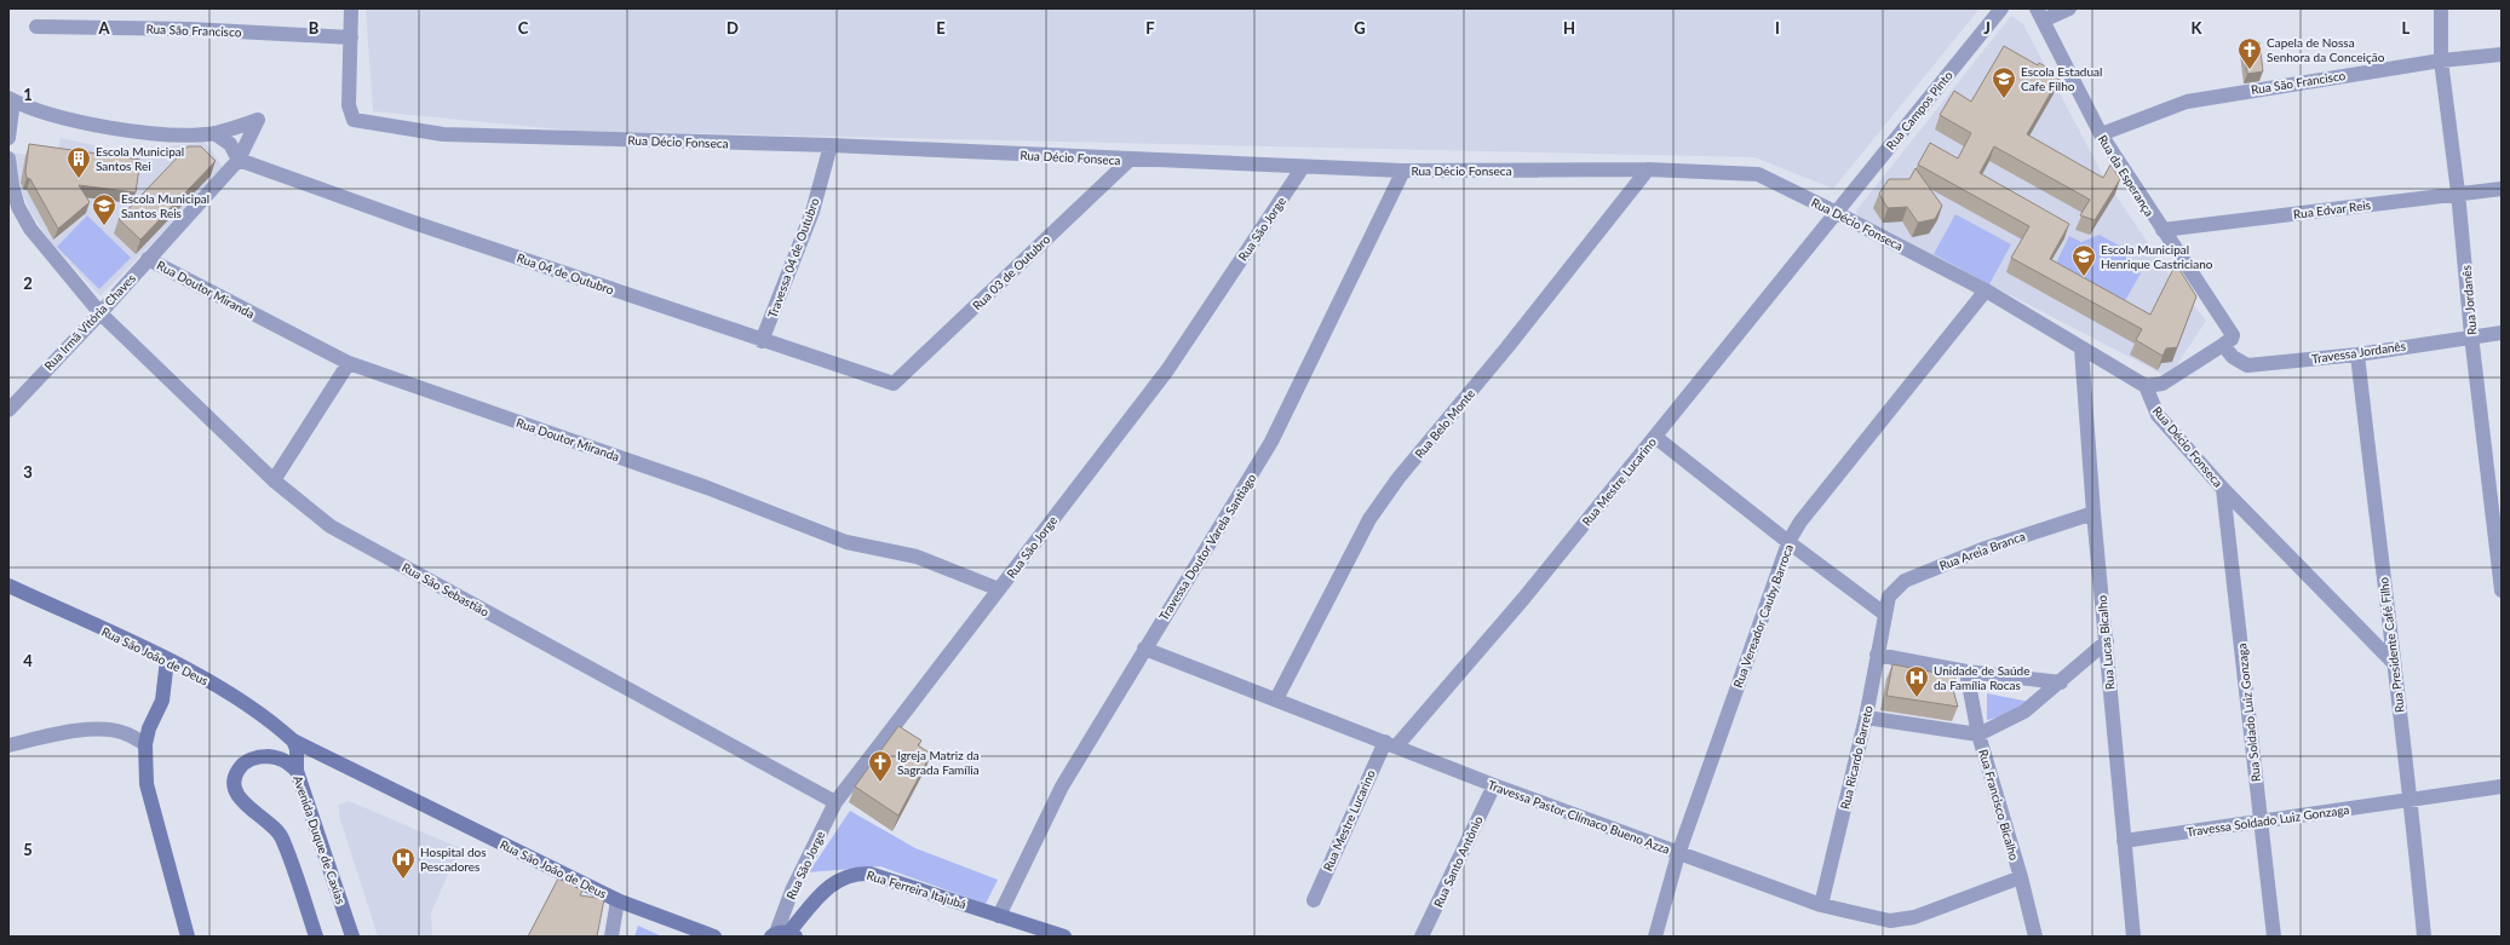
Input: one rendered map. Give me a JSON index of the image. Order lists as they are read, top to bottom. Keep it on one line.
{"streets":{"main road":["Rua São João de Deus","Avenida Duque de Caxias","Rua Ferreira Itajubá"],"street":["Rua São Francisco","Rua Campos Pinto","Rua Décio Fonseca","Rua da Esperança","Rua Edvar Reis","Rua São Jorge","Travessa 04 de Outubro","Rua 03 de Outubro","Rua 04 de Outubro","Rua Doutor Miranda","Rua Jordanês","Rua Irmã Vitória Chaves","Travessa Jordanês","Rua Belo Monte","Rua Mestre Lucarino","Travessa Doutor Varela Santiago","Rua Areia Branca","Rua São Sebastião","Rua Vereador Cauby Barroca","Rua Lucas Bicalho","Rua Presidente Café Filho","Rua Soldado Luiz Gonzaga","Rua Ricardo Barreto","Rua Francisco Bicalho","Travessa Pastor Clímaco Bueno Azza","Travessa Soldado Luiz Gonzaga","Rua Santo Antônio"]},"crossings":[["Rua São Francisco","Rua Décio Fonseca"],["Rua São Francisco","Rua da Esperança"],["Rua São Francisco","Rua Jordanês"],["Rua Campos Pinto","Rua Décio Fonseca"],["Rua Campos Pinto","Rua Mestre Lucarino"],["Rua Décio Fonseca","Rua São Jorge"],["Rua Décio Fonseca","Travessa 04 de Outubro"],["Rua Décio Fonseca","Rua 03 de Outubro"],["Rua Décio Fonseca","Rua Belo Monte"],["Rua Décio Fonseca","Rua Mestre Lucarino"],["Rua Décio Fonseca","Travessa Doutor Varela Santiago"],["Rua Décio Fonseca","Rua Vereador Cauby Barroca"],["Rua Décio Fonseca","Rua Lucas Bicalho"],["Rua Décio Fonseca","Rua Presidente Café Filho"],["Rua Décio Fonseca","Rua Soldado Luiz Gonzaga"],["Rua da Esperança","Rua Edvar Reis"],["Rua da Esperança","Travessa Jordanês"],["Rua Edvar Reis","Rua Jordanês"],["Rua São Jorge","Rua Doutor Miranda"],["Rua São Jorge","Rua São Sebastião"],["Rua São Jorge","Rua Ferreira Itajubá"],["Travessa 04 de Outubro","Rua 04 de Outubro"],["Rua 03 de Outubro","Rua 04 de Outubro"],["Rua 04 de Outubro","Rua Irmã Vitória Chaves"],["Rua Doutor Miranda","Rua Irmã Vitória Chaves"],["Rua Jordanês","Travessa Jordanês"],["Rua Irmã Vitória Chaves","Rua São Sebastião"],["Travessa Jordanês","Rua Presidente Café Filho"],["Rua Belo Monte","Travessa Pastor Clímaco Bueno Azza"],["Rua Mestre Lucarino","Travessa Pastor Clímaco Bueno Azza"],["Travessa Doutor Varela Santiago","Travessa Pastor Clímaco Bueno Azza"],["Travessa Doutor Varela Santiago","Rua Ferreira Itajubá"],["Rua Areia Branca","Rua Lucas Bicalho"],["Rua Areia Branca","Rua Ricardo Barreto"],["Rua Vereador Cauby Barroca","Travessa Pastor Clímaco Bueno Azza"],["Rua Lucas Bicalho","Travessa Soldado Luiz Gonzaga"],["Rua Presidente Café Filho","Travessa Soldado Luiz Gonzaga"],["Rua Soldado Luiz Gonzaga","Travessa Soldado Luiz Gonzaga"],["Rua Ricardo Barreto","Travessa Pastor Clímaco Bueno Azza"],["Rua Francisco Bicalho","Travessa Pastor Clímaco Bueno Azza"],["Travessa Pastor Clímaco Bueno Azza","Rua Santo Antônio"]],"places":{"church":["Capela de Nossa Senhora da Conceição","Igreja Matriz da Sagrada Família"],"school or university":["Escola Estadual Cafe Filho","Escola Municipal Santos Reis","Escola Municipal Henrique Castriciano"],"building":["Escola Municipal Santos Rei"],"hospital":["Unidade de Saúde da Família Rocas","Hospital dos Pescadores"]},"grid":{"columns":["A","B","C","D","E","F","G","H","I","J","K","L"],"rows":["1","2","3","4","5"]}}
